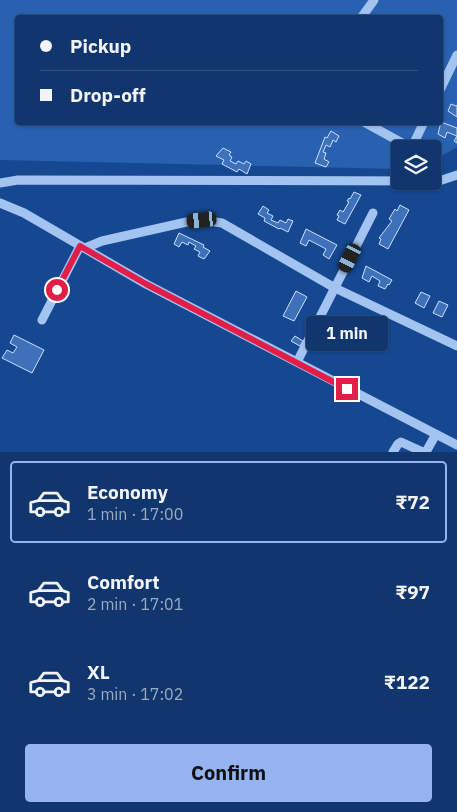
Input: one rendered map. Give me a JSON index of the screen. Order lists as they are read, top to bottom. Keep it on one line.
{"page":{"banner":["Pickup","Drop-off"],"bubble":"1 min","list":[{"name":"Economy","note":"1 min · 17:00","value":"₹72"},{"name":"Comfort","note":"2 min · 17:01","value":"₹97"},{"name":"XL","note":"3 min · 17:02","value":"₹122"}],"buttons":"Confirm"}}
